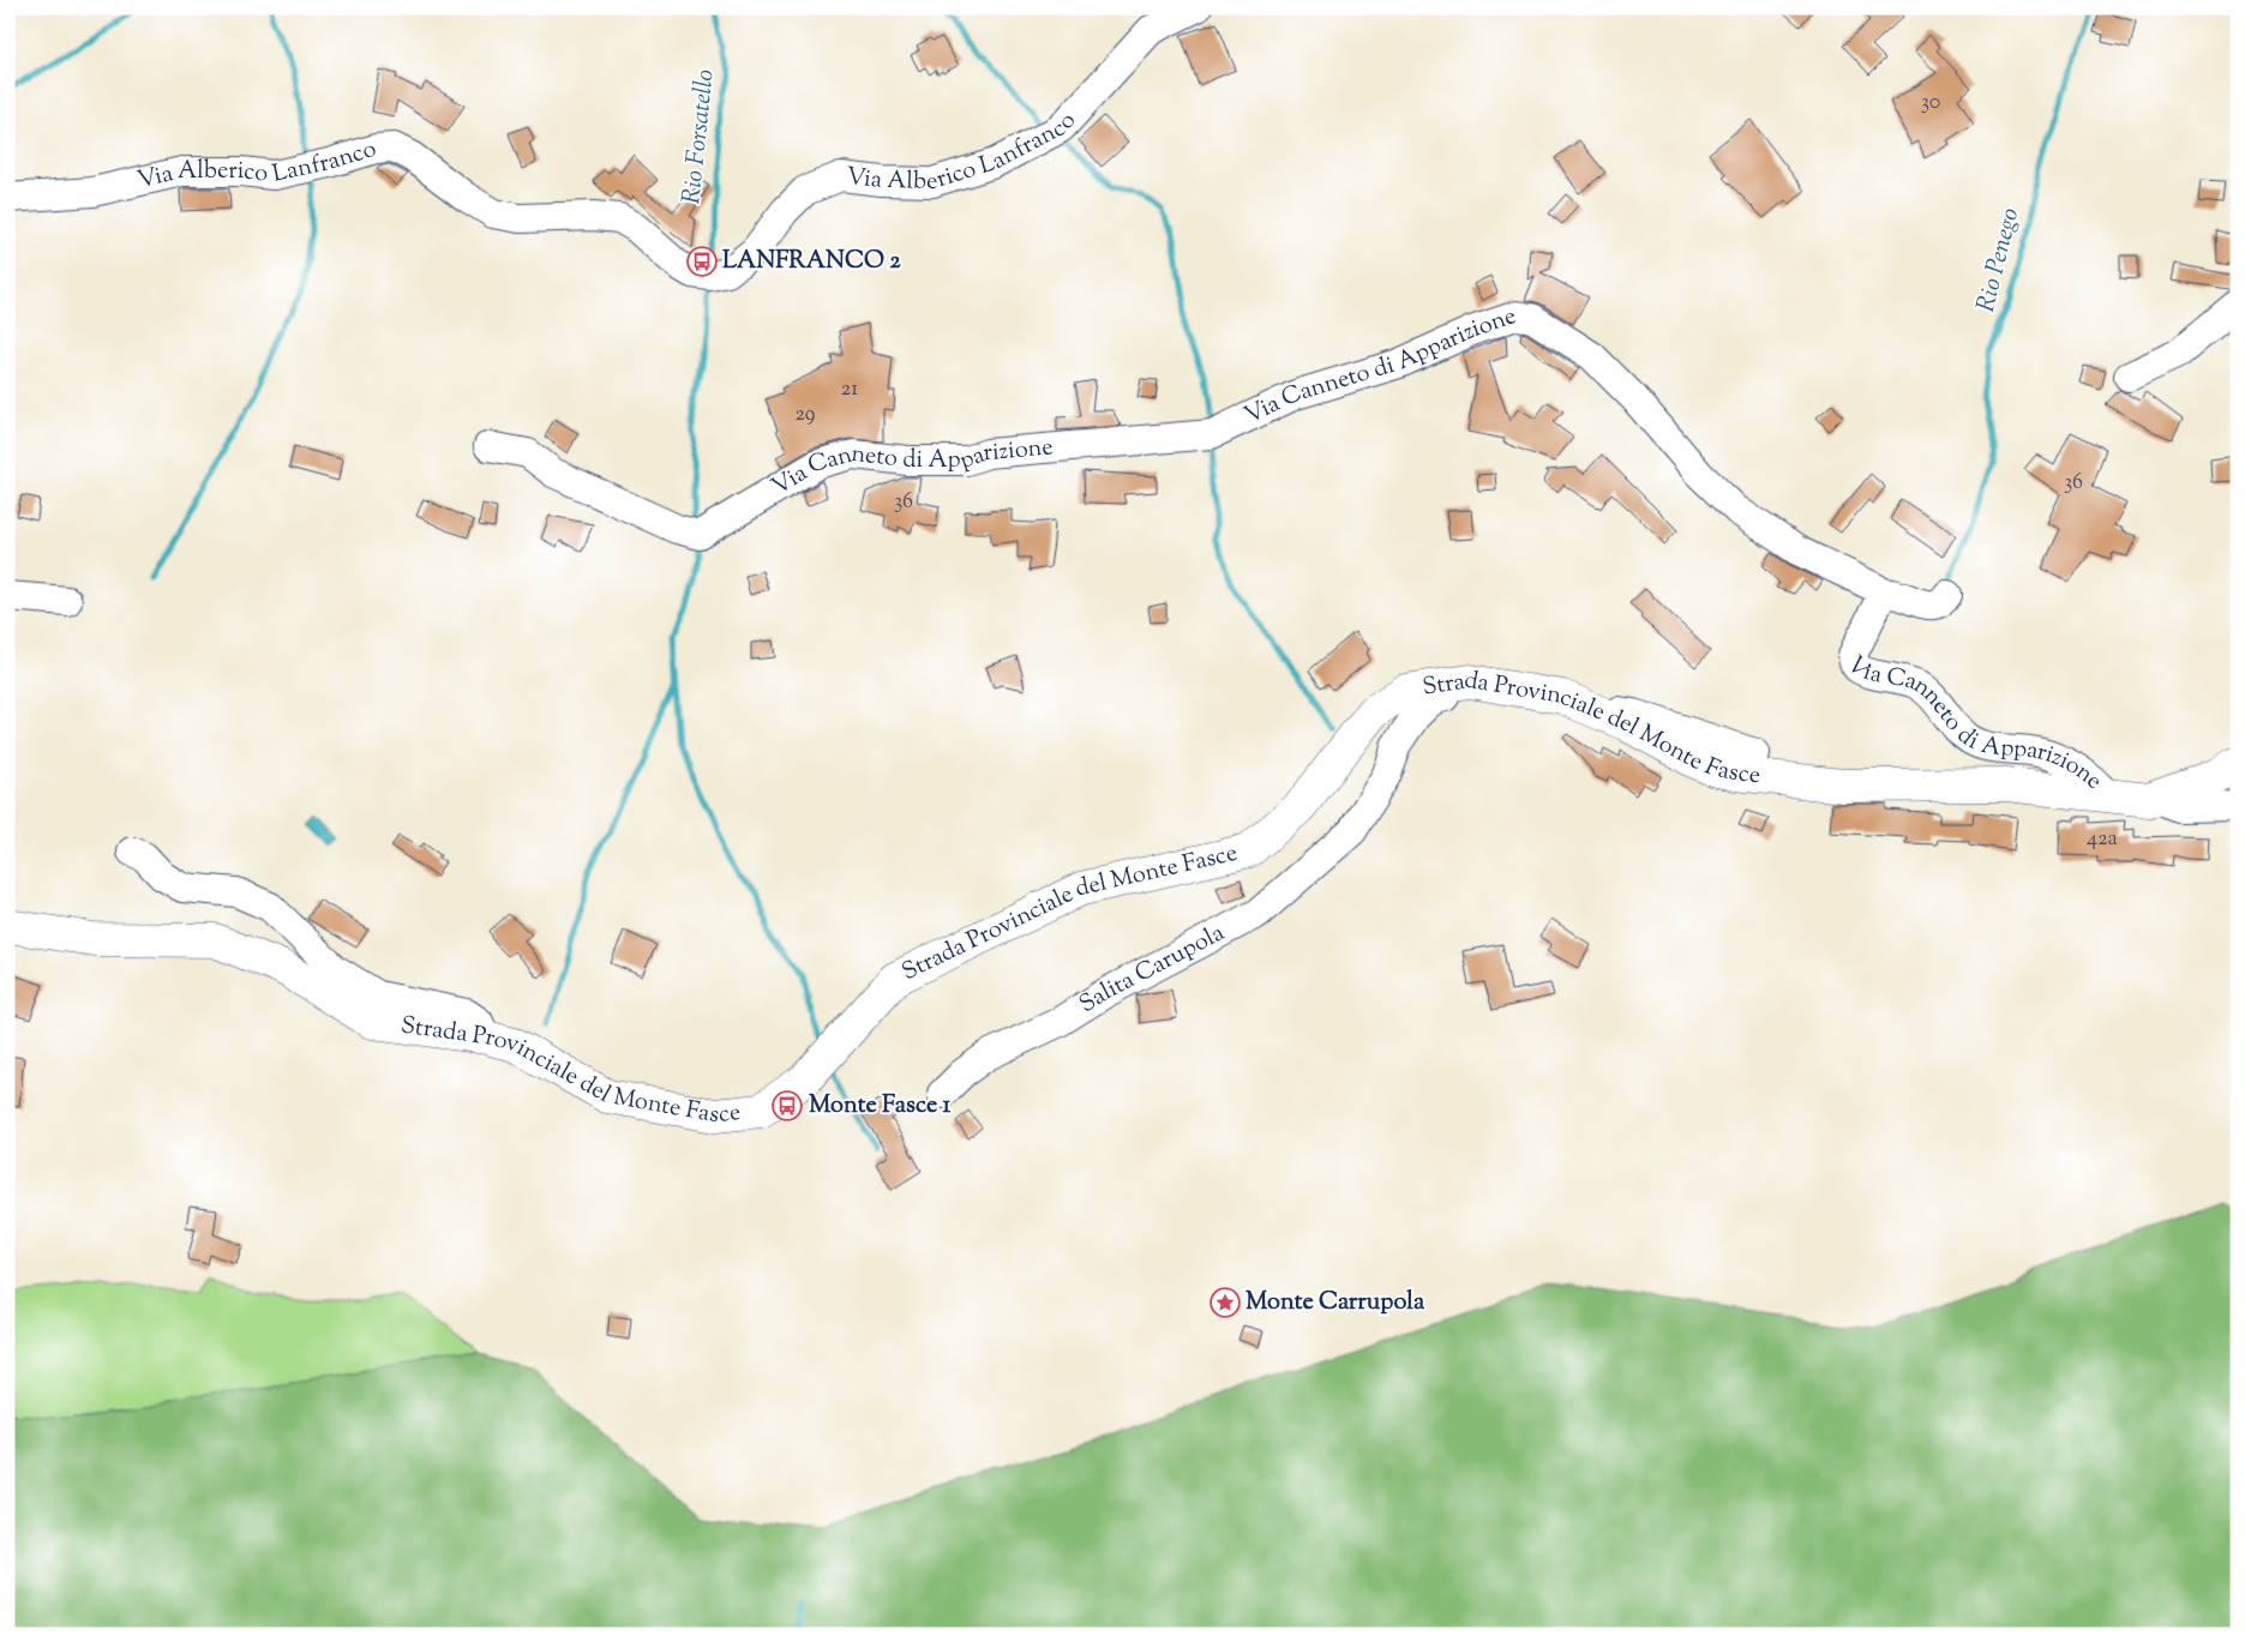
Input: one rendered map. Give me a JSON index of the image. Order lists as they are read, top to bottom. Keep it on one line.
{"streets":{"main road":["Strada Provinciale del Monte Fasce"],"street":["Via Alberico Lanfranco","Via Canneto di Apparizione","Salita Carupola"]},"crossings":[["Via Canneto di Apparizione","Strada Provinciale del Monte Fasce"],["Strada Provinciale del Monte Fasce","Salita Carupola"]],"water":["Rio Forsatello","Rio Penego"],"places":{"bus stop":["LANFRANCO 2","Monte Fasce 1"],"place":["Monte Carrupola"]},"house_numbers":["30","21","29","36","36","42a"]}
